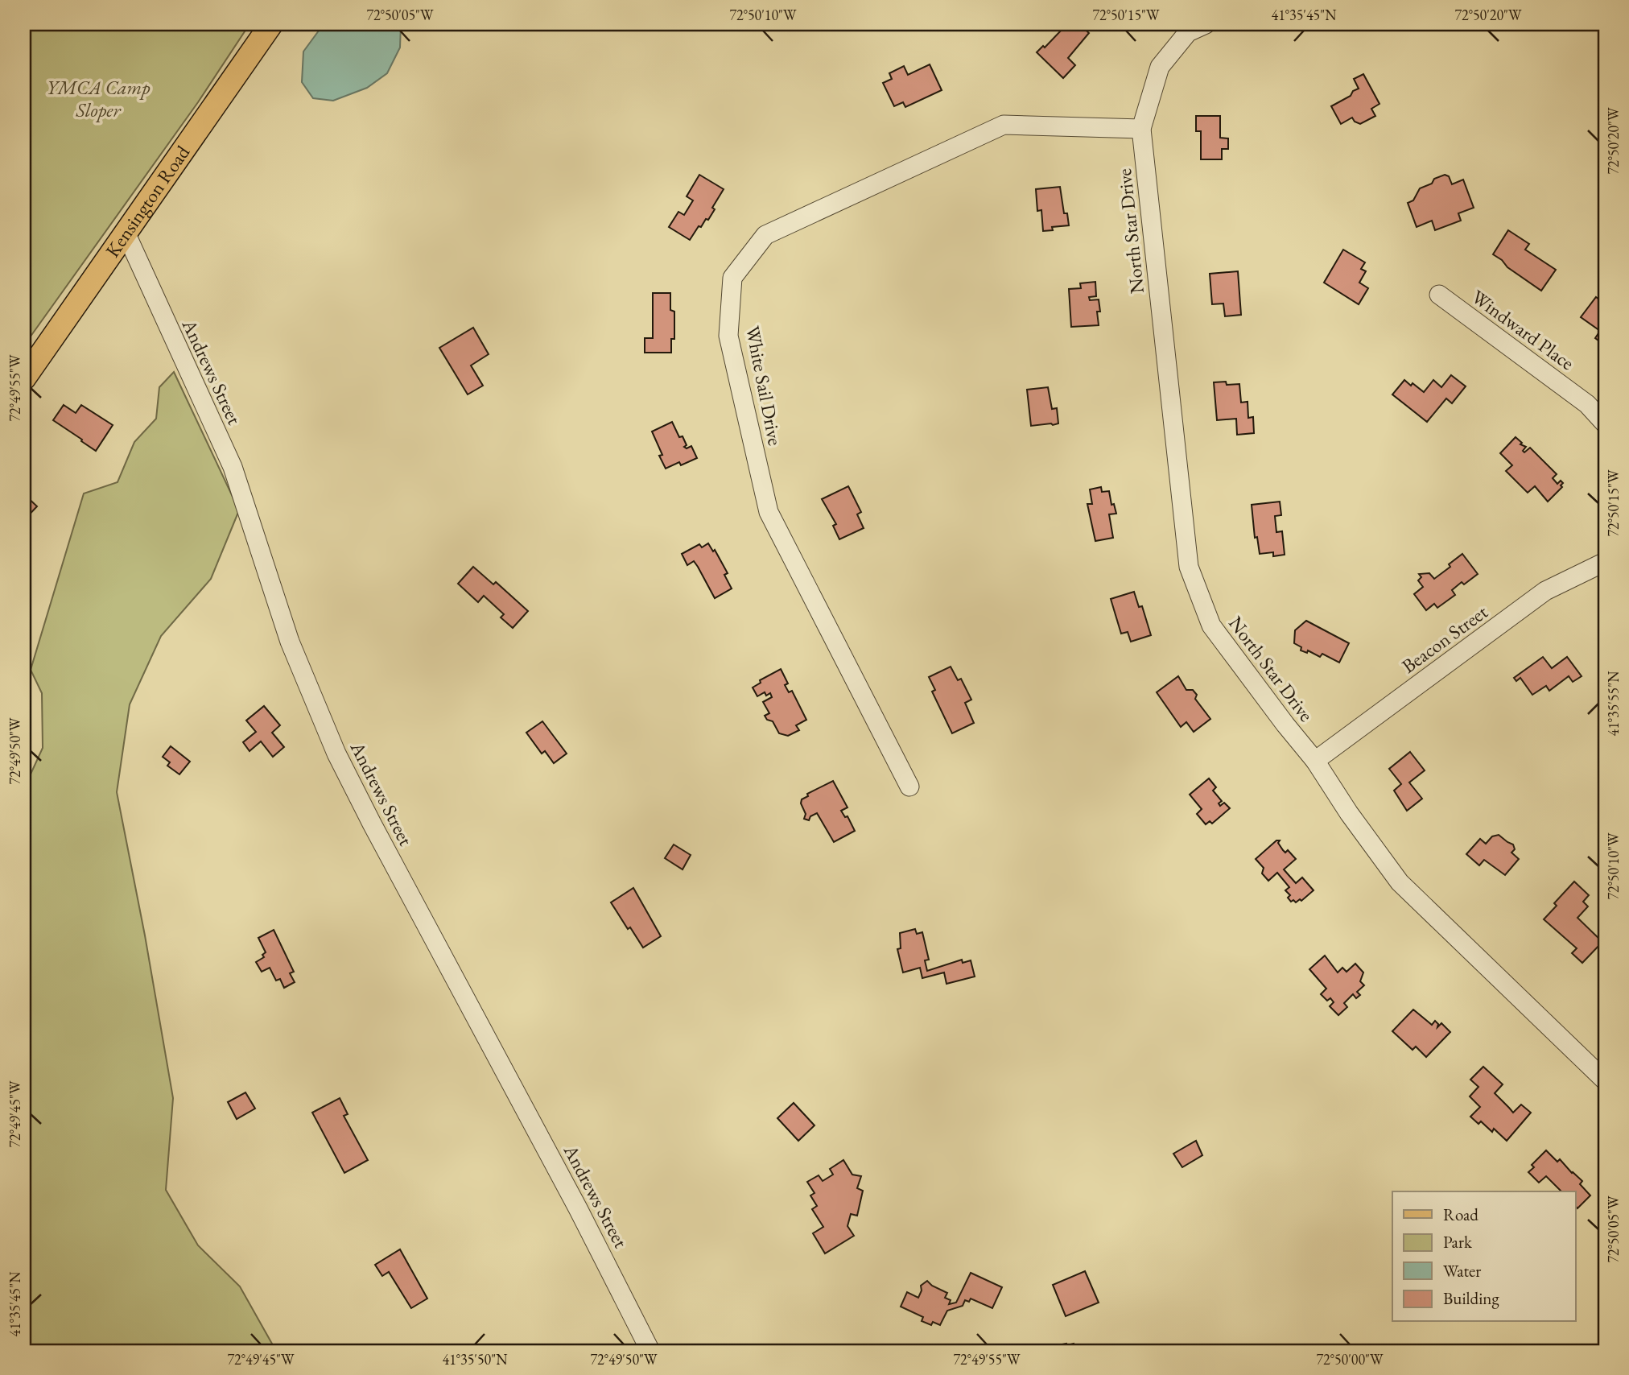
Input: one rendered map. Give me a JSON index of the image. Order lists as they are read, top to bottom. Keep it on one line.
{"streets":{"main road":["Kensington Road"],"street":["North Star Drive","Windward Place","Andrews Street","White Sail Drive","Beacon Street"]},"crossings":[["Kensington Road","Andrews Street"],["North Star Drive","White Sail Drive"],["North Star Drive","Beacon Street"]],"parks":["YMCA Camp Sloper"],"legend":["Road","Park","Water","Building"],"coordinates":["72°50'05\"W","72°50'10\"W","72°50'15\"W","41°35'45\"N","72°50'20\"W","72°49'55\"W","41°35'55\"N","72°49'50\"W","72°49'45\"W","41°35'50\"N","72°50'00\"W"]}
